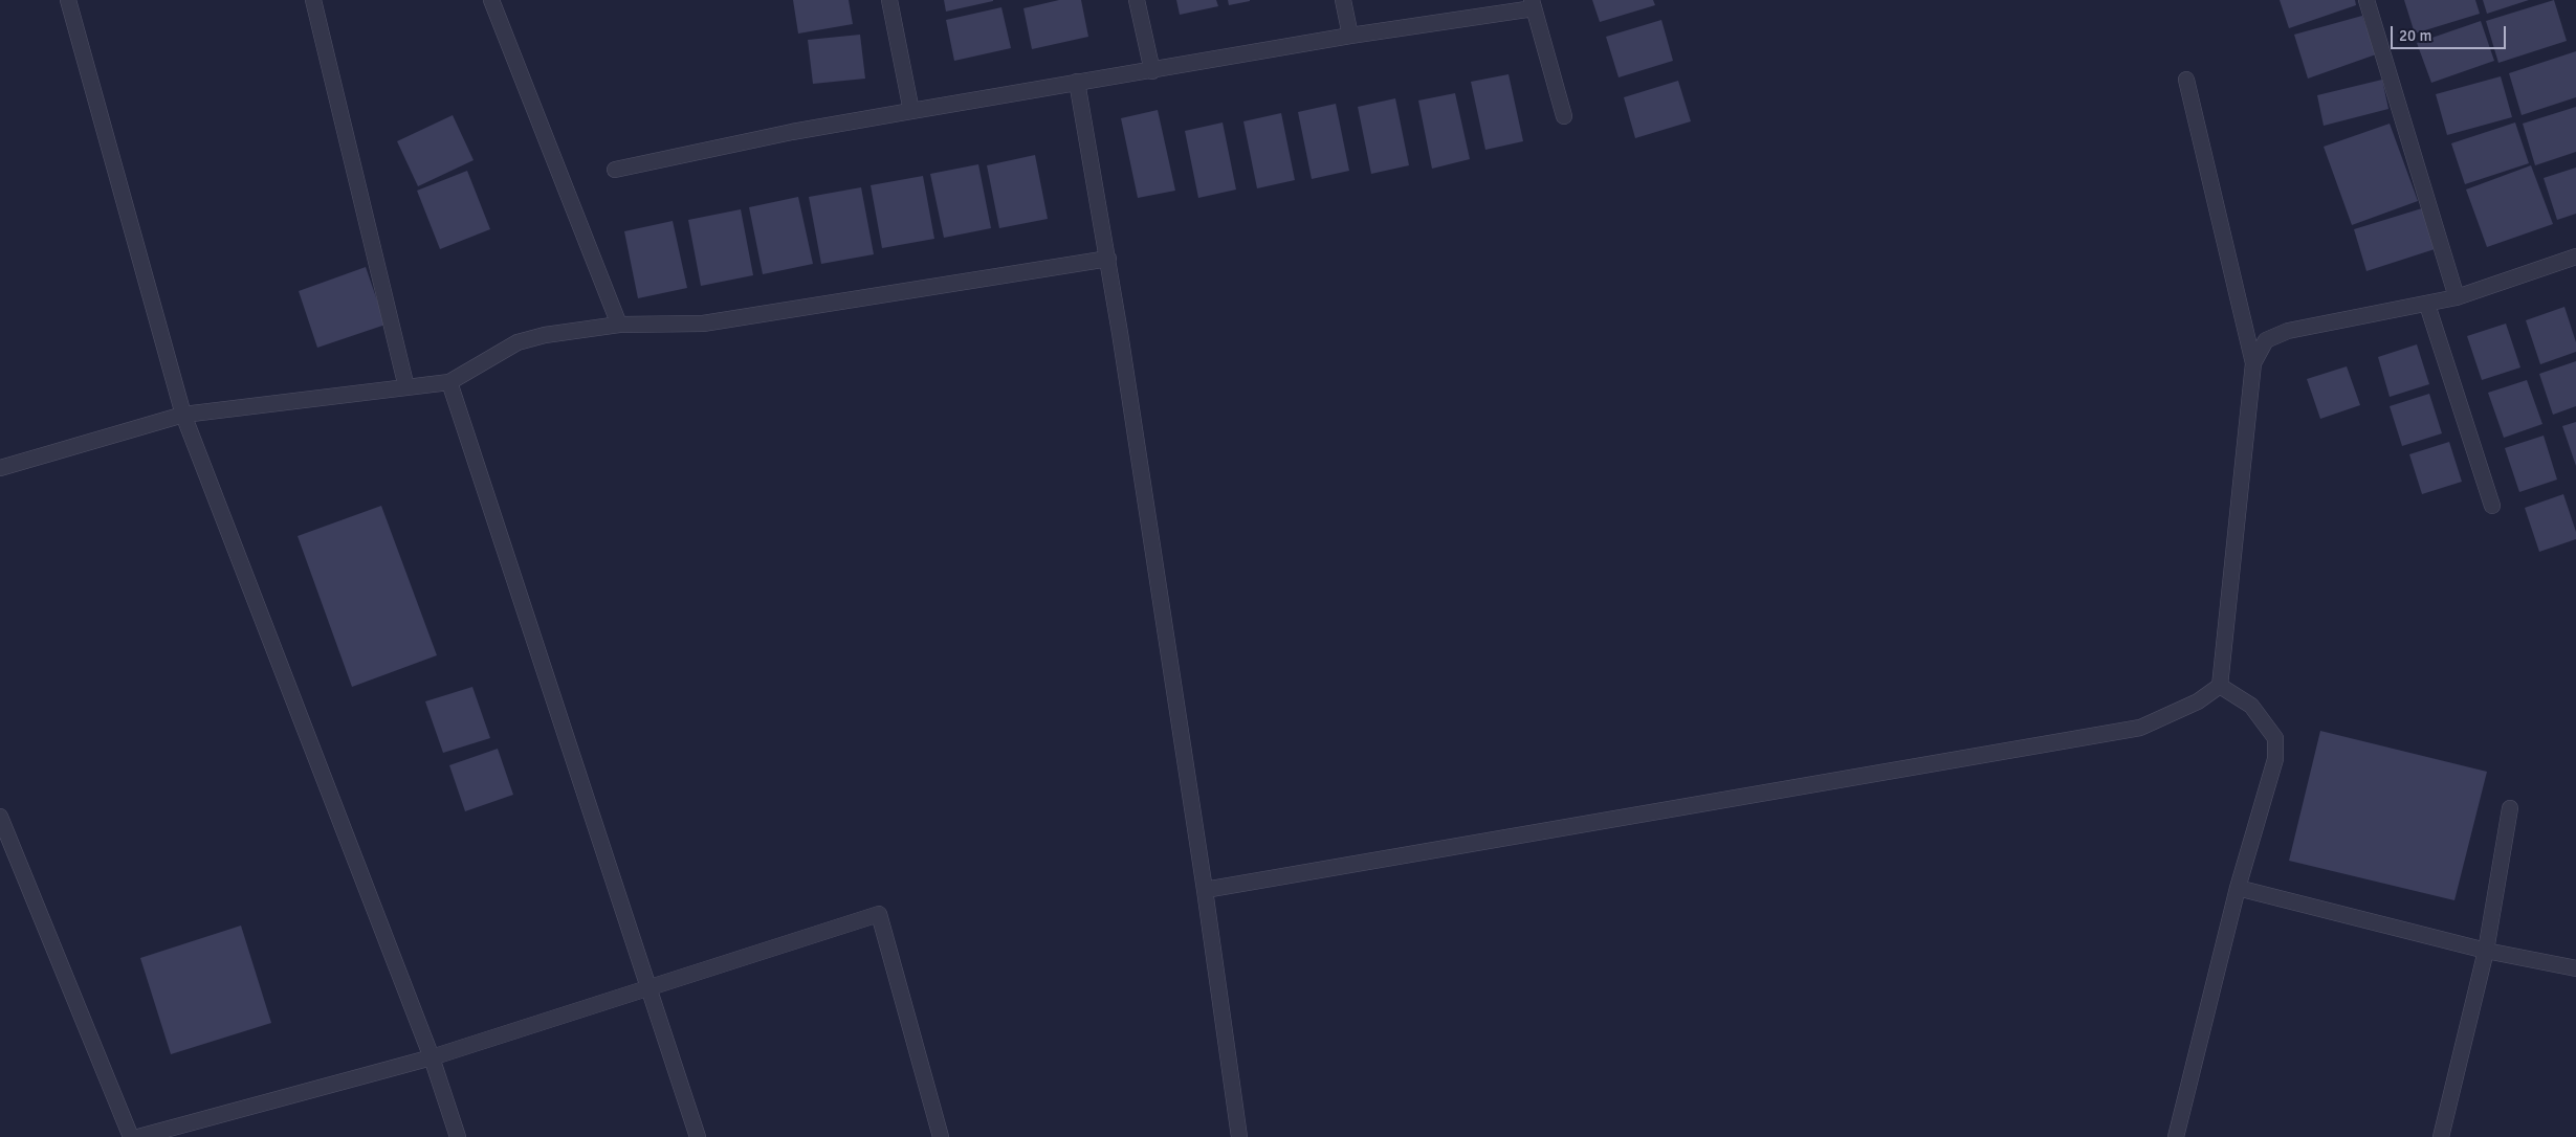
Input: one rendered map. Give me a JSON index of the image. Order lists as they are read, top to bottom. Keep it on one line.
{"scale_bar":"20 m"}
